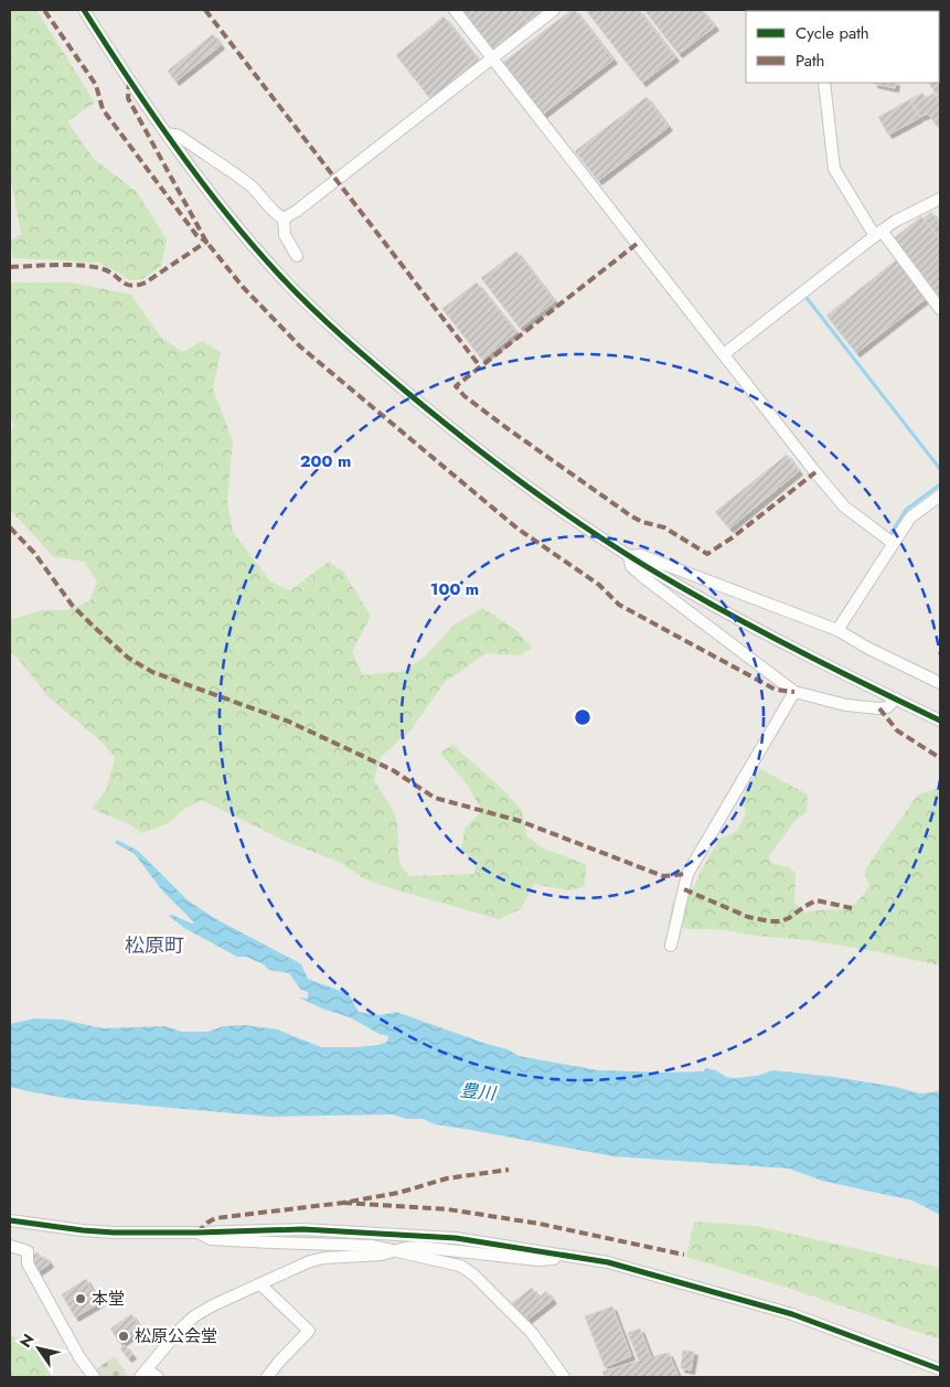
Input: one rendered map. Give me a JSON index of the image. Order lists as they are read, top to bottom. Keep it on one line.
{"districts":["松原町"],"water":["豊川"],"places":["本堂","松原公会堂"],"legend":["Cycle path","Path"],"north":"top left","rings":["200 m","100 m"]}
